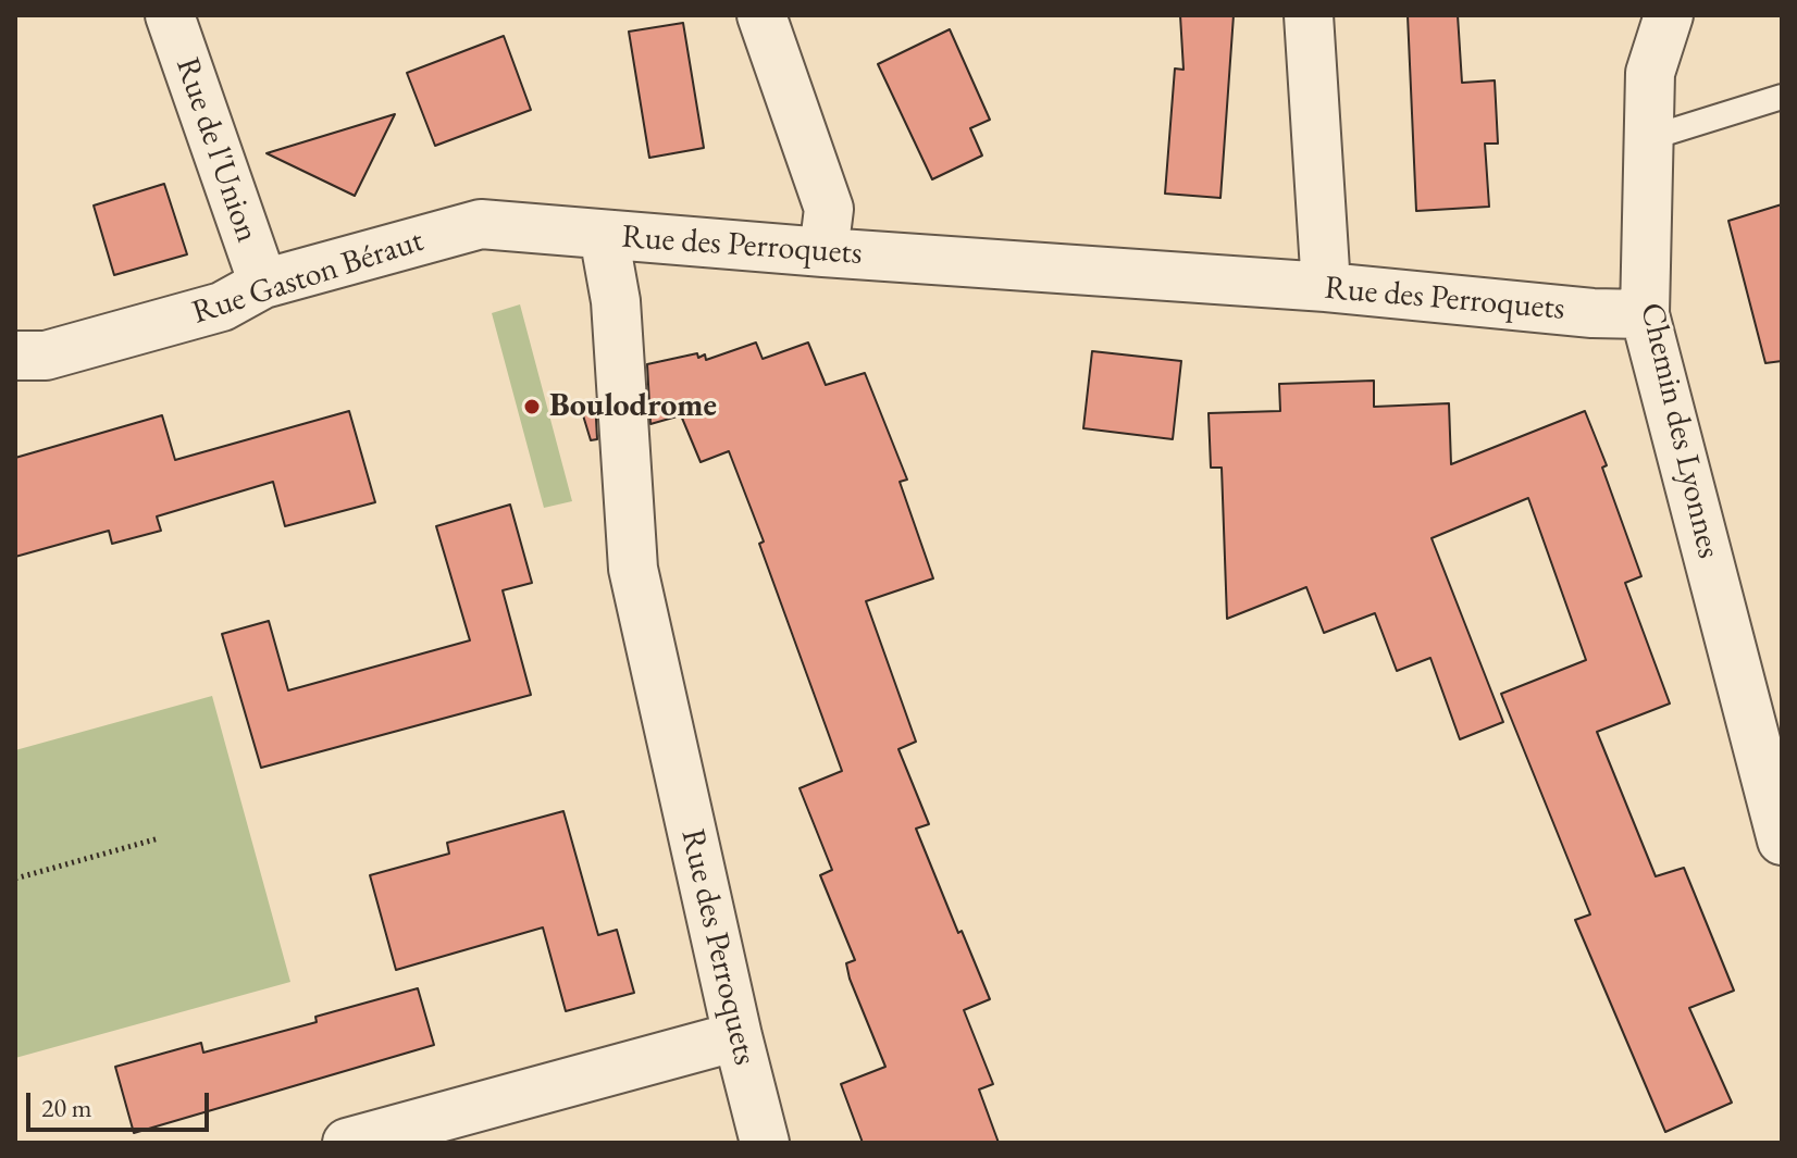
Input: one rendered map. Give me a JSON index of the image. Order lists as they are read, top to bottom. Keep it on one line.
{"streets":{"street":["Rue de l'Union","Rue des Perroquets","Rue Gaston Béraut","Chemin des Lyonnes"]},"crossings":[["Rue de l'Union","Rue Gaston Béraut"],["Rue des Perroquets","Rue Gaston Béraut"],["Rue des Perroquets","Chemin des Lyonnes"]],"places":["Boulodrome"],"scale_bar":"20 m"}
